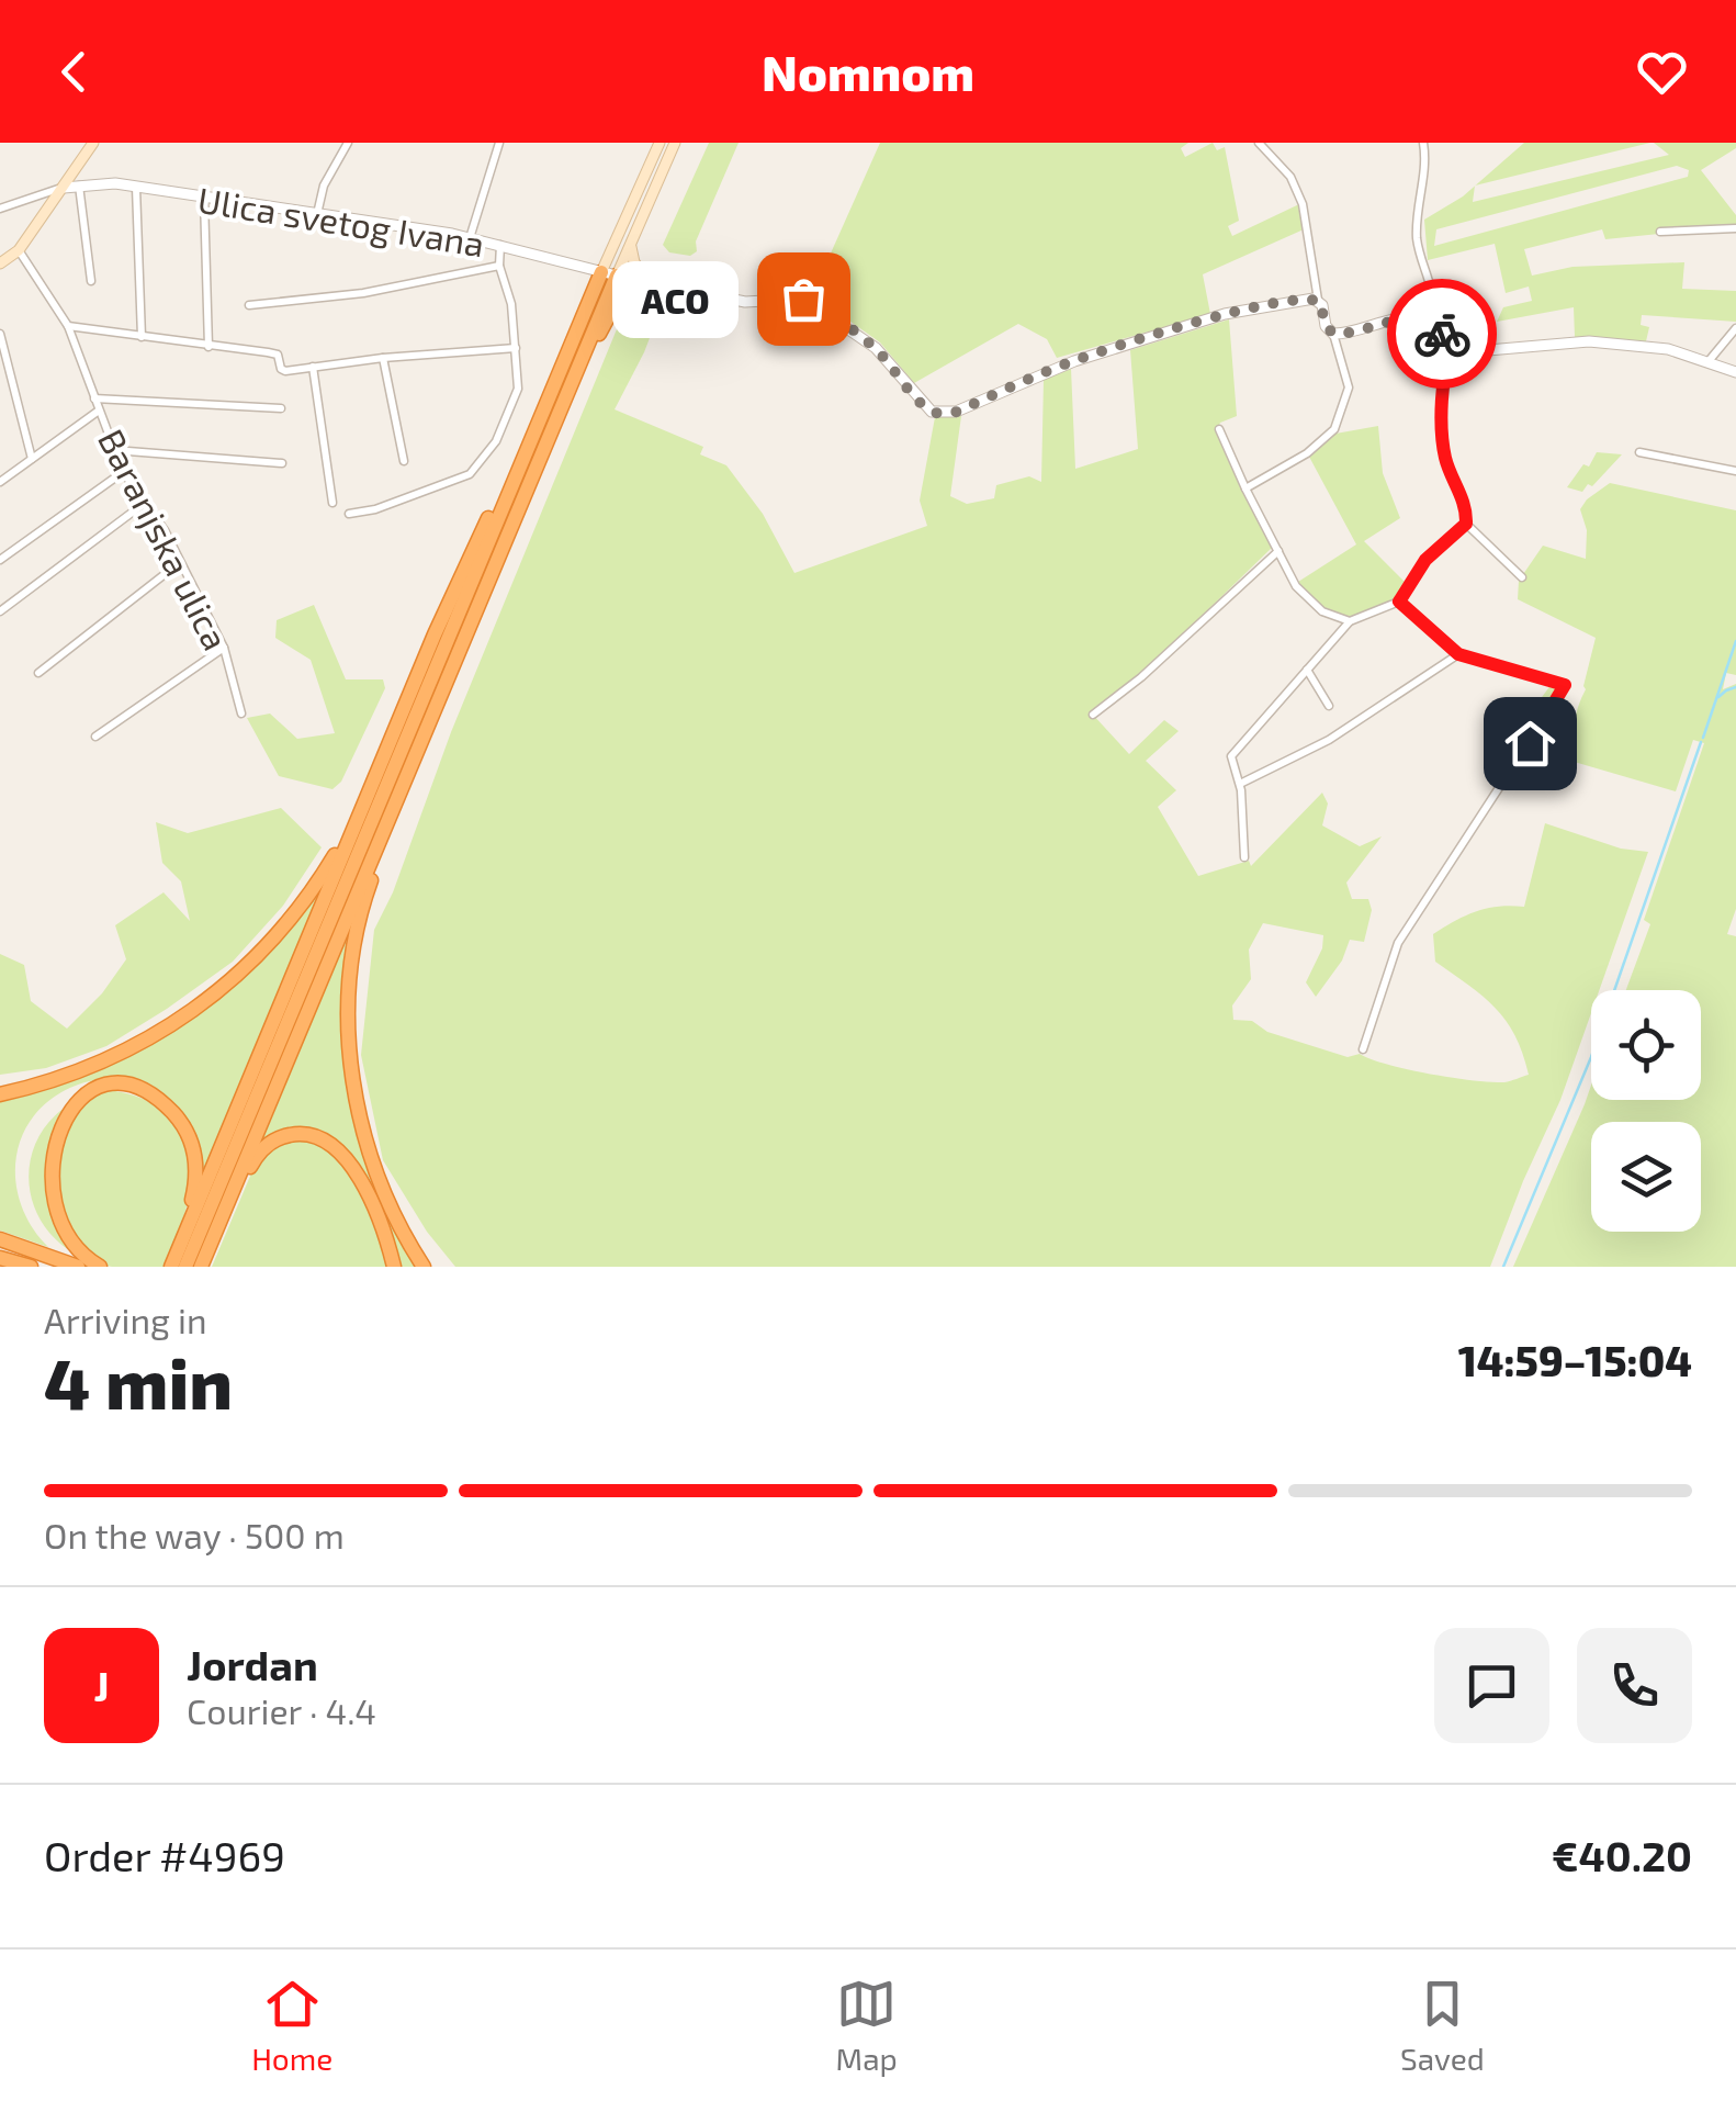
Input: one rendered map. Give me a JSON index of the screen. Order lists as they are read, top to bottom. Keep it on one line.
{"streets":{"street":["Ulica svetog Ivana","Baranjska ulica"]},"places":["ACO"],"page":{"header":"Nomnom","bubble":"ACO","heading":["4 min","Arriving in","14:59–15:04"],"panel":["Jordan","Courier · 4.4","Order #4969","€40.20"],"bar":"On the way · 500 m","round":"J","tabs":["Home","Map","Saved"]}}
